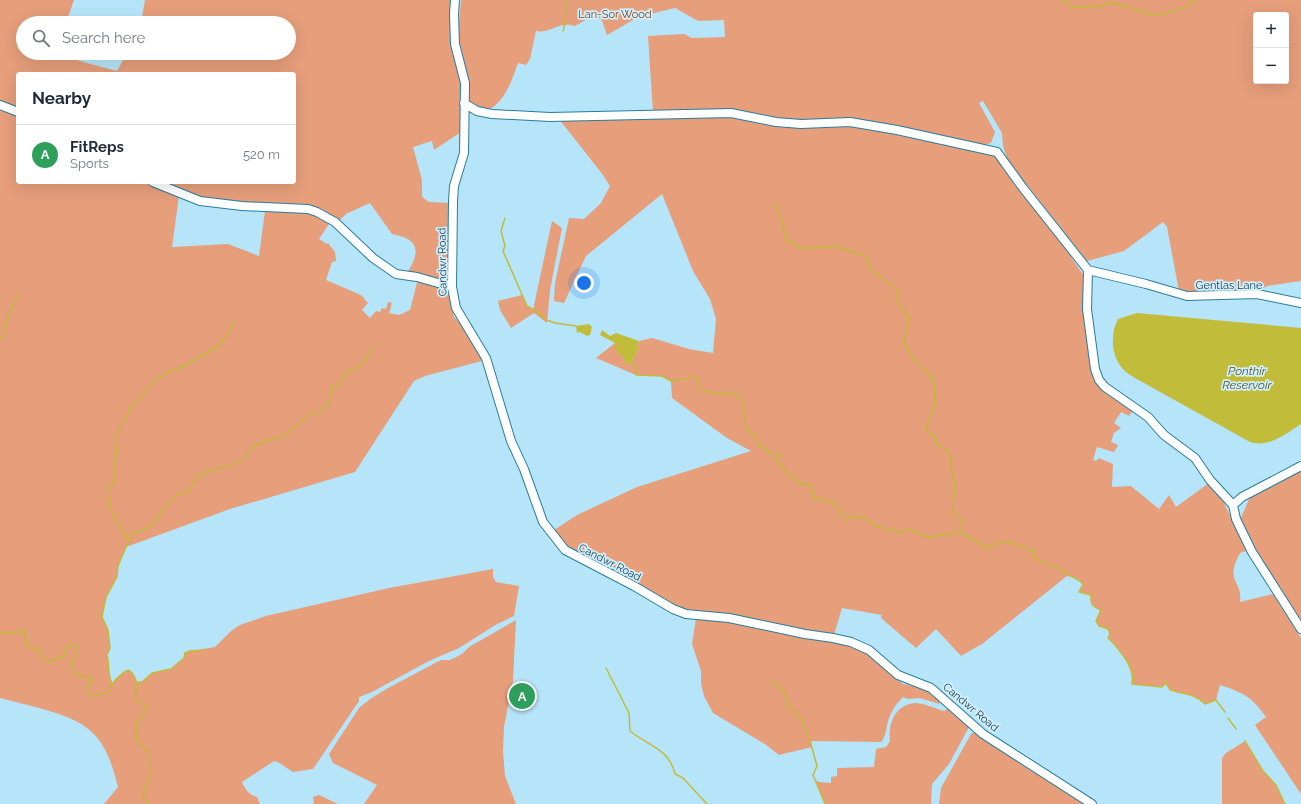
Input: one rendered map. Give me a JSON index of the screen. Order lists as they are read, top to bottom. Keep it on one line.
{"streets":{"street":["Candwr Road","Gentlas Lane"]},"water":["Ponthir Reservoir"],"parks":["Lan-Sor Wood"],"page":{"map_buttons":["+","−"],"search":"Search here","heading":"Nearby","list":[{"mark":"A","name":"FitReps","note":"Sports","value":"520 m"}],"pins":"A"}}
